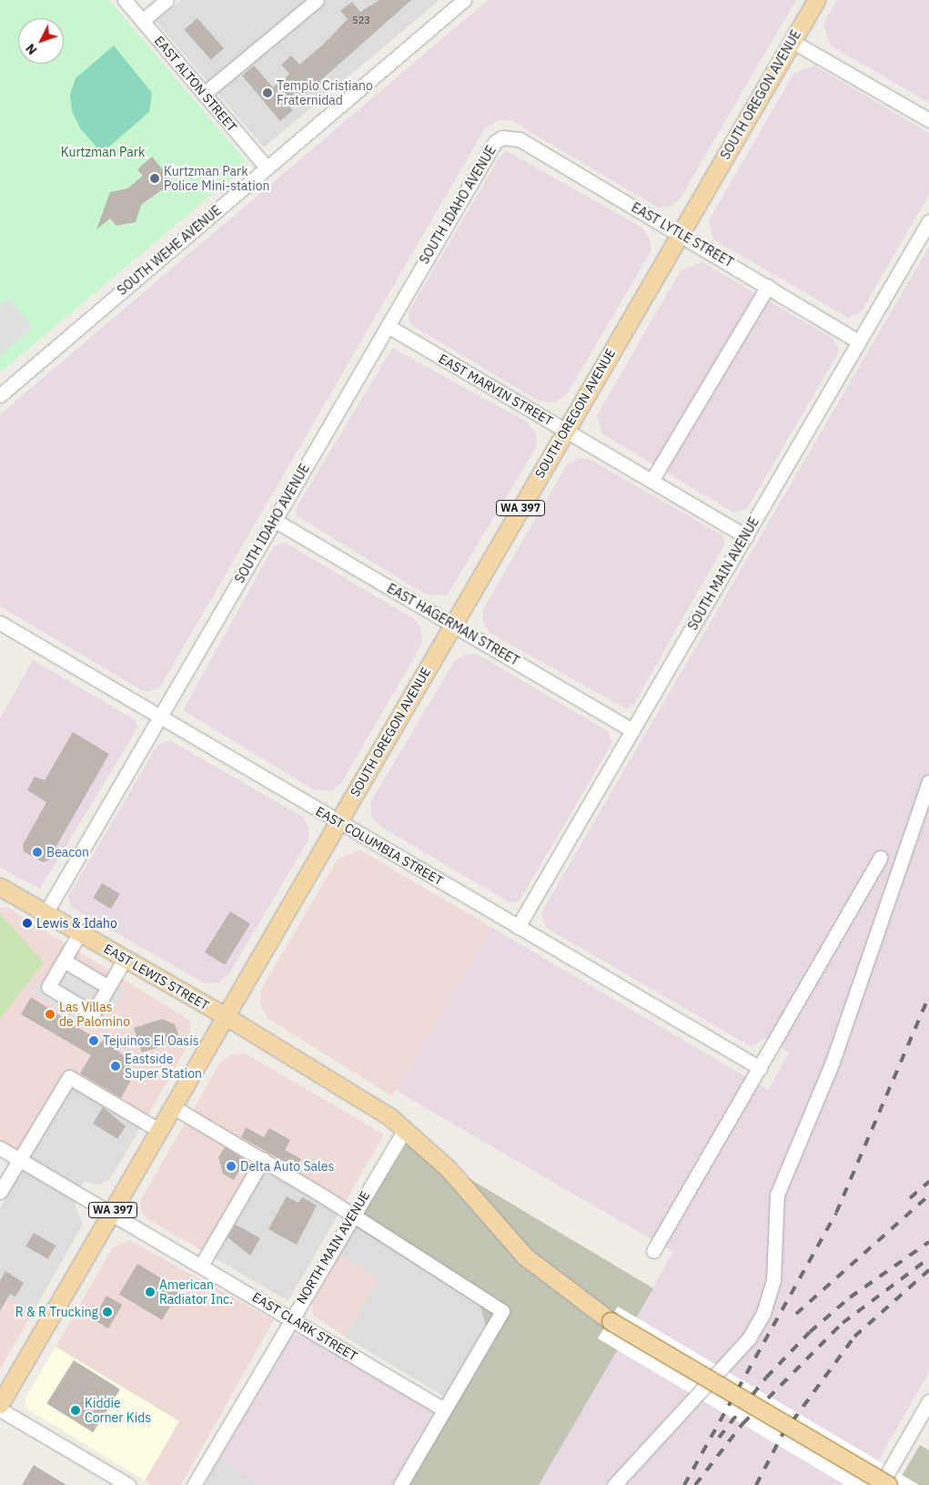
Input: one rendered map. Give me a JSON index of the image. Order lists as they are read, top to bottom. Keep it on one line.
{"streets":{"main road":["SOUTH OREGON AVENUE","WA 397","EAST LEWIS STREET"],"street":["EAST ALTON STREET","SOUTH IDAHO AVENUE","EAST LYTLE STREET","SOUTH WEHE AVENUE","EAST MARVIN STREET","SOUTH MAIN AVENUE","EAST HAGERMAN STREET","EAST COLUMBIA STREET","NORTH MAIN AVENUE","EAST CLARK STREET"]},"crossings":[["EAST ALTON STREET","SOUTH WEHE AVENUE"],["SOUTH OREGON AVENUE","EAST LYTLE STREET"],["SOUTH OREGON AVENUE","EAST MARVIN STREET"],["SOUTH OREGON AVENUE","WA 397"],["SOUTH OREGON AVENUE","EAST HAGERMAN STREET"],["SOUTH OREGON AVENUE","EAST COLUMBIA STREET"],["SOUTH OREGON AVENUE","EAST LEWIS STREET"],["SOUTH IDAHO AVENUE","EAST LYTLE STREET"],["SOUTH IDAHO AVENUE","EAST MARVIN STREET"],["SOUTH IDAHO AVENUE","EAST HAGERMAN STREET"],["SOUTH IDAHO AVENUE","EAST COLUMBIA STREET"],["SOUTH IDAHO AVENUE","EAST LEWIS STREET"],["EAST LYTLE STREET","SOUTH MAIN AVENUE"],["EAST MARVIN STREET","SOUTH MAIN AVENUE"],["WA 397","EAST LEWIS STREET"],["WA 397","EAST CLARK STREET"],["SOUTH MAIN AVENUE","EAST HAGERMAN STREET"],["SOUTH MAIN AVENUE","EAST COLUMBIA STREET"],["EAST LEWIS STREET","NORTH MAIN AVENUE"],["NORTH MAIN AVENUE","EAST CLARK STREET"]],"parks":["Kurtzman Park"],"places":["Templo Cristiano Fraternidad","Kurtzman Park Police Mini-station","Beacon","Lewis & Idaho","Las Villas de Palomino","Tejuinos El Oasis","Eastside Super Station","Delta Auto Sales","American Radiator Inc.","R & R Trucking","Kiddie Corner Kids"],"house_numbers":["523"],"north":"bottom left"}
